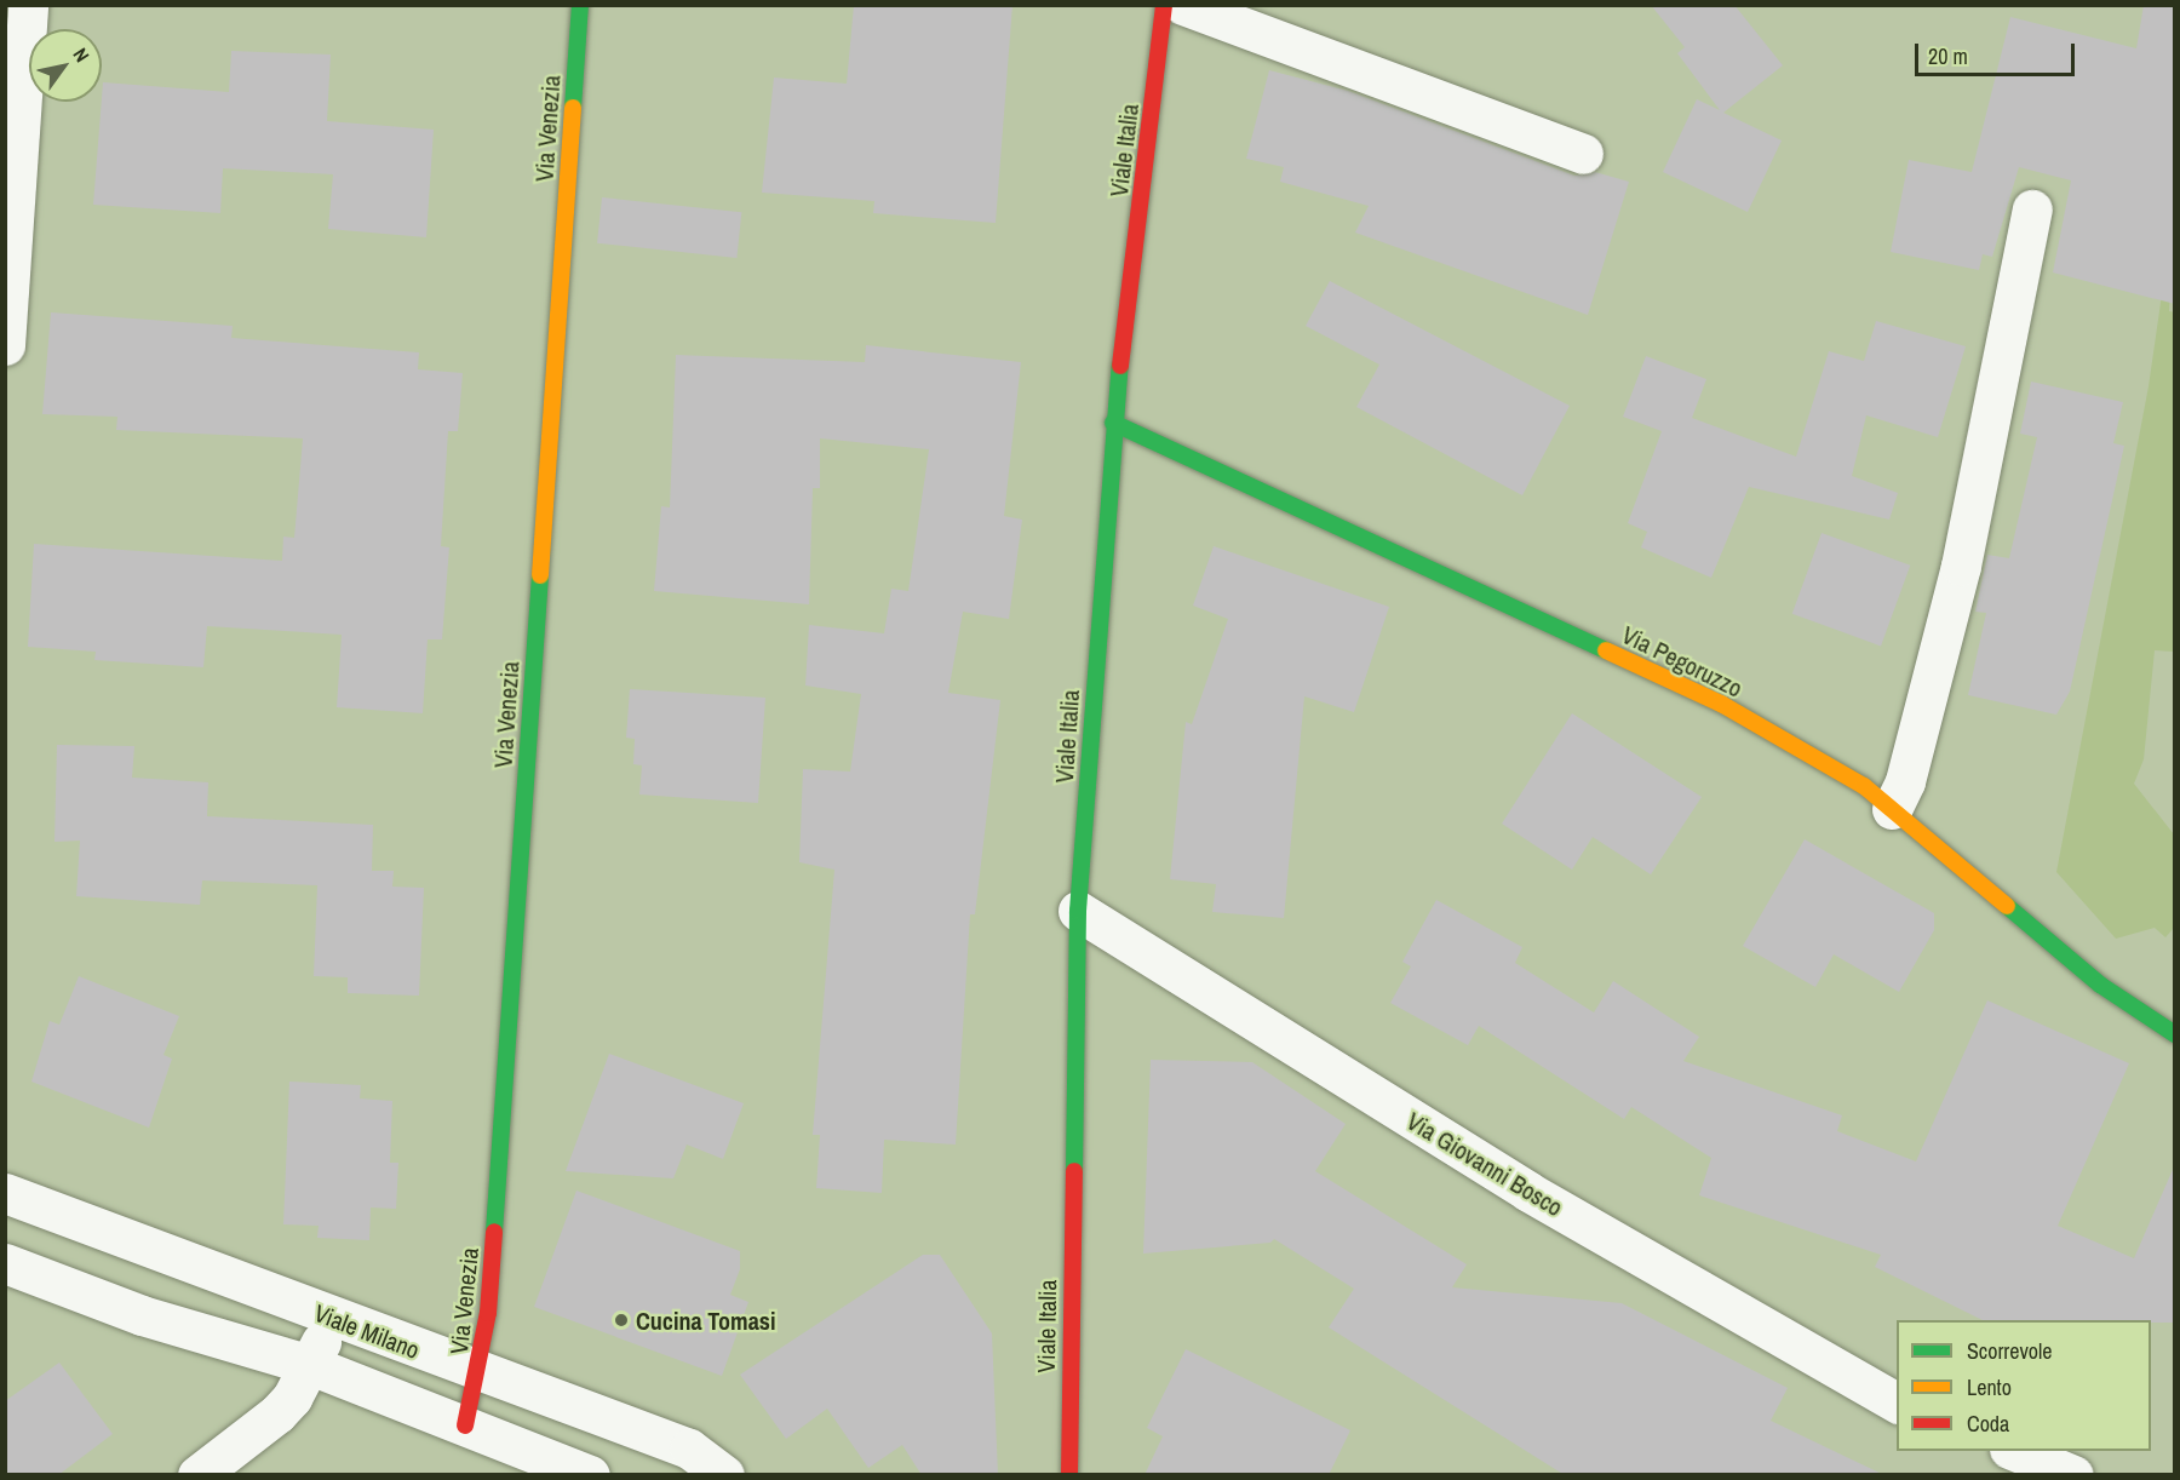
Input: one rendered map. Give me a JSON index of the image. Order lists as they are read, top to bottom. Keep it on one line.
{"streets":{"street":["Via Venezia","Viale Italia","Via Pegoruzzo","Via Giovanni Bosco","Viale Milano"]},"crossings":[["Via Venezia","Viale Milano"],["Viale Italia","Via Pegoruzzo"],["Viale Italia","Via Giovanni Bosco"]],"places":["Cucina Tomasi"],"legend":["Scorrevole","Lento","Coda"],"scale_bar":"20 m","north":"top right"}
